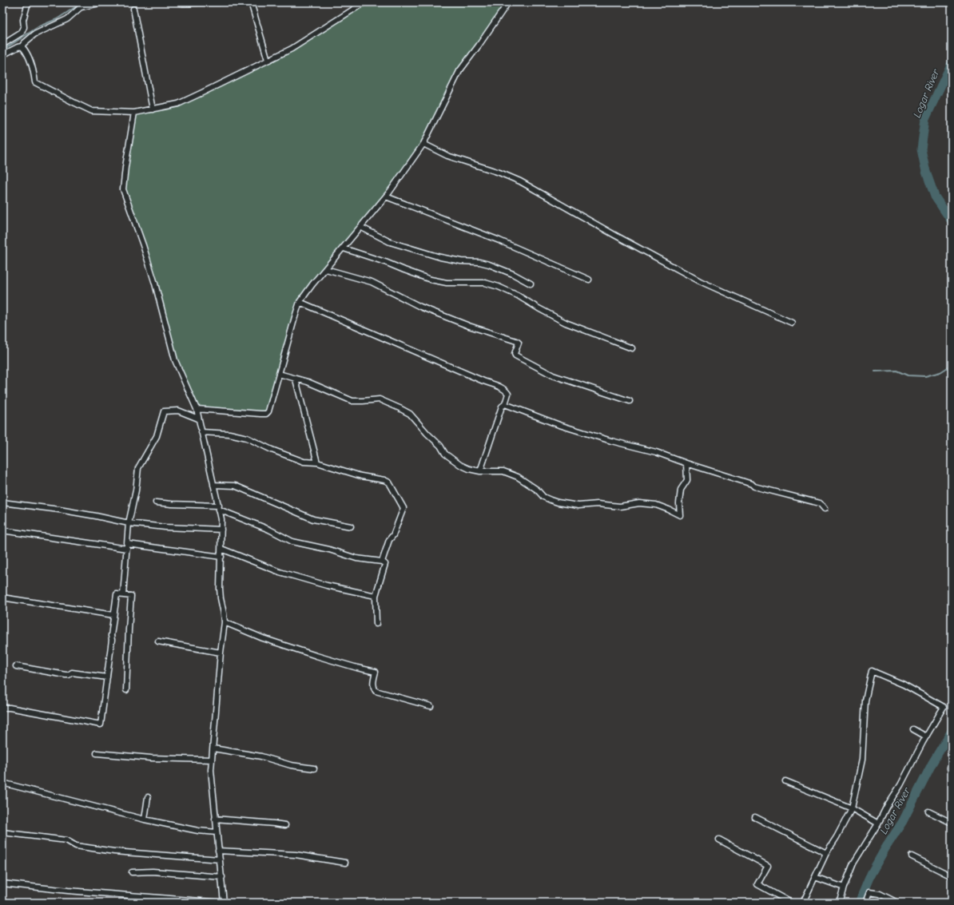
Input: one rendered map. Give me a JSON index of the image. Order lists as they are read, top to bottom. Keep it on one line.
{"water":["Logar River"]}
